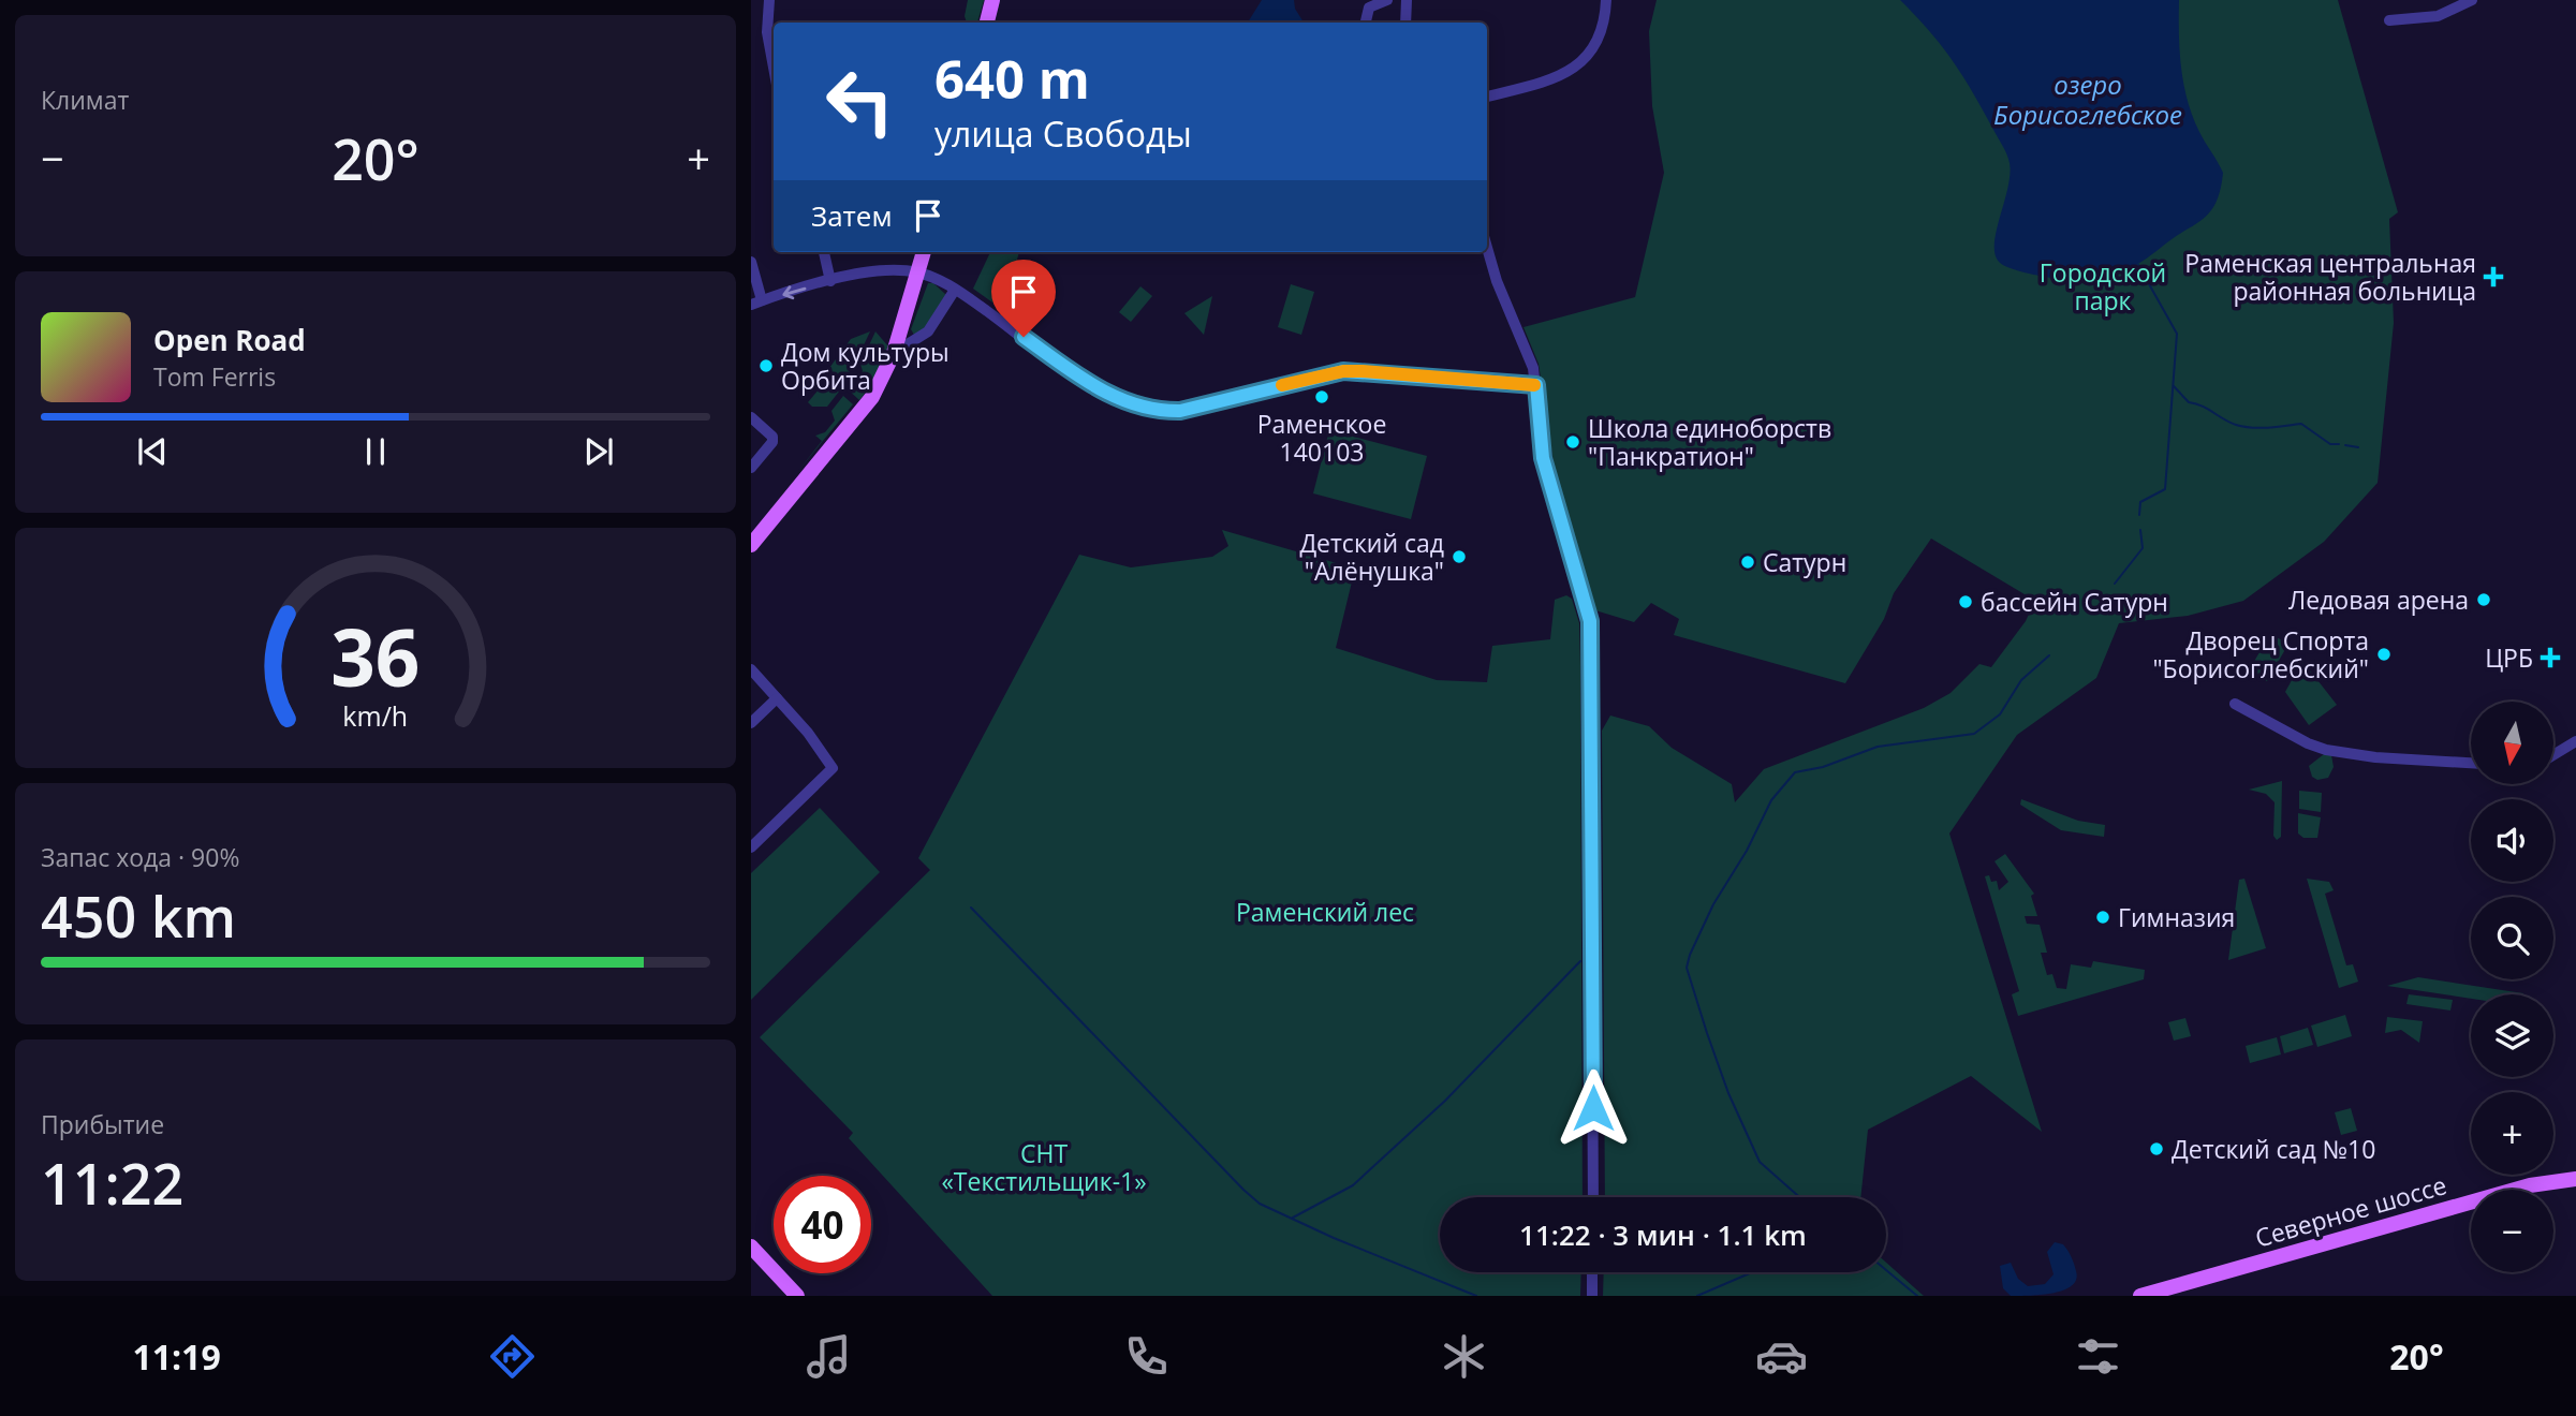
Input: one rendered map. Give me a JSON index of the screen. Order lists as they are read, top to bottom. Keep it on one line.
{"streets":{"main road":["Северное шоссе"]},"water":["озеро Борисоглебское"],"parks":["Городской парк","Раменский лес","СНТ «Текстильщик-1»"],"places":{"health":["Раменская центральная районная больница","ЦРБ"],"other":["Дом культуры Орбита","Раменское 140103","Школа единоборств \"Панкратион\"","Детский сад \"Алёнушка\"","Сатурн","Ледовая арена","бассейн Сатурн","Дворец Спорта \"Борисоглебский\"","Гимназия","Детский сад №10"]},"north":"bottom","page":{"tile":["Климат",["Запас хода · 90%","450 km"],["Прибытие","11:22"]],"turn":["640 m","улица Свободы"],"heat":["−","20°","+"],"then":"Затем","song":["Open Road","Tom Ferris"],"map_buttons":["+","−"],"limit":"40","trip":"11:22 · 3 мин · 1.1 km","tabs":["11:19","20°"],"gauge":["36","km/h"]}}
